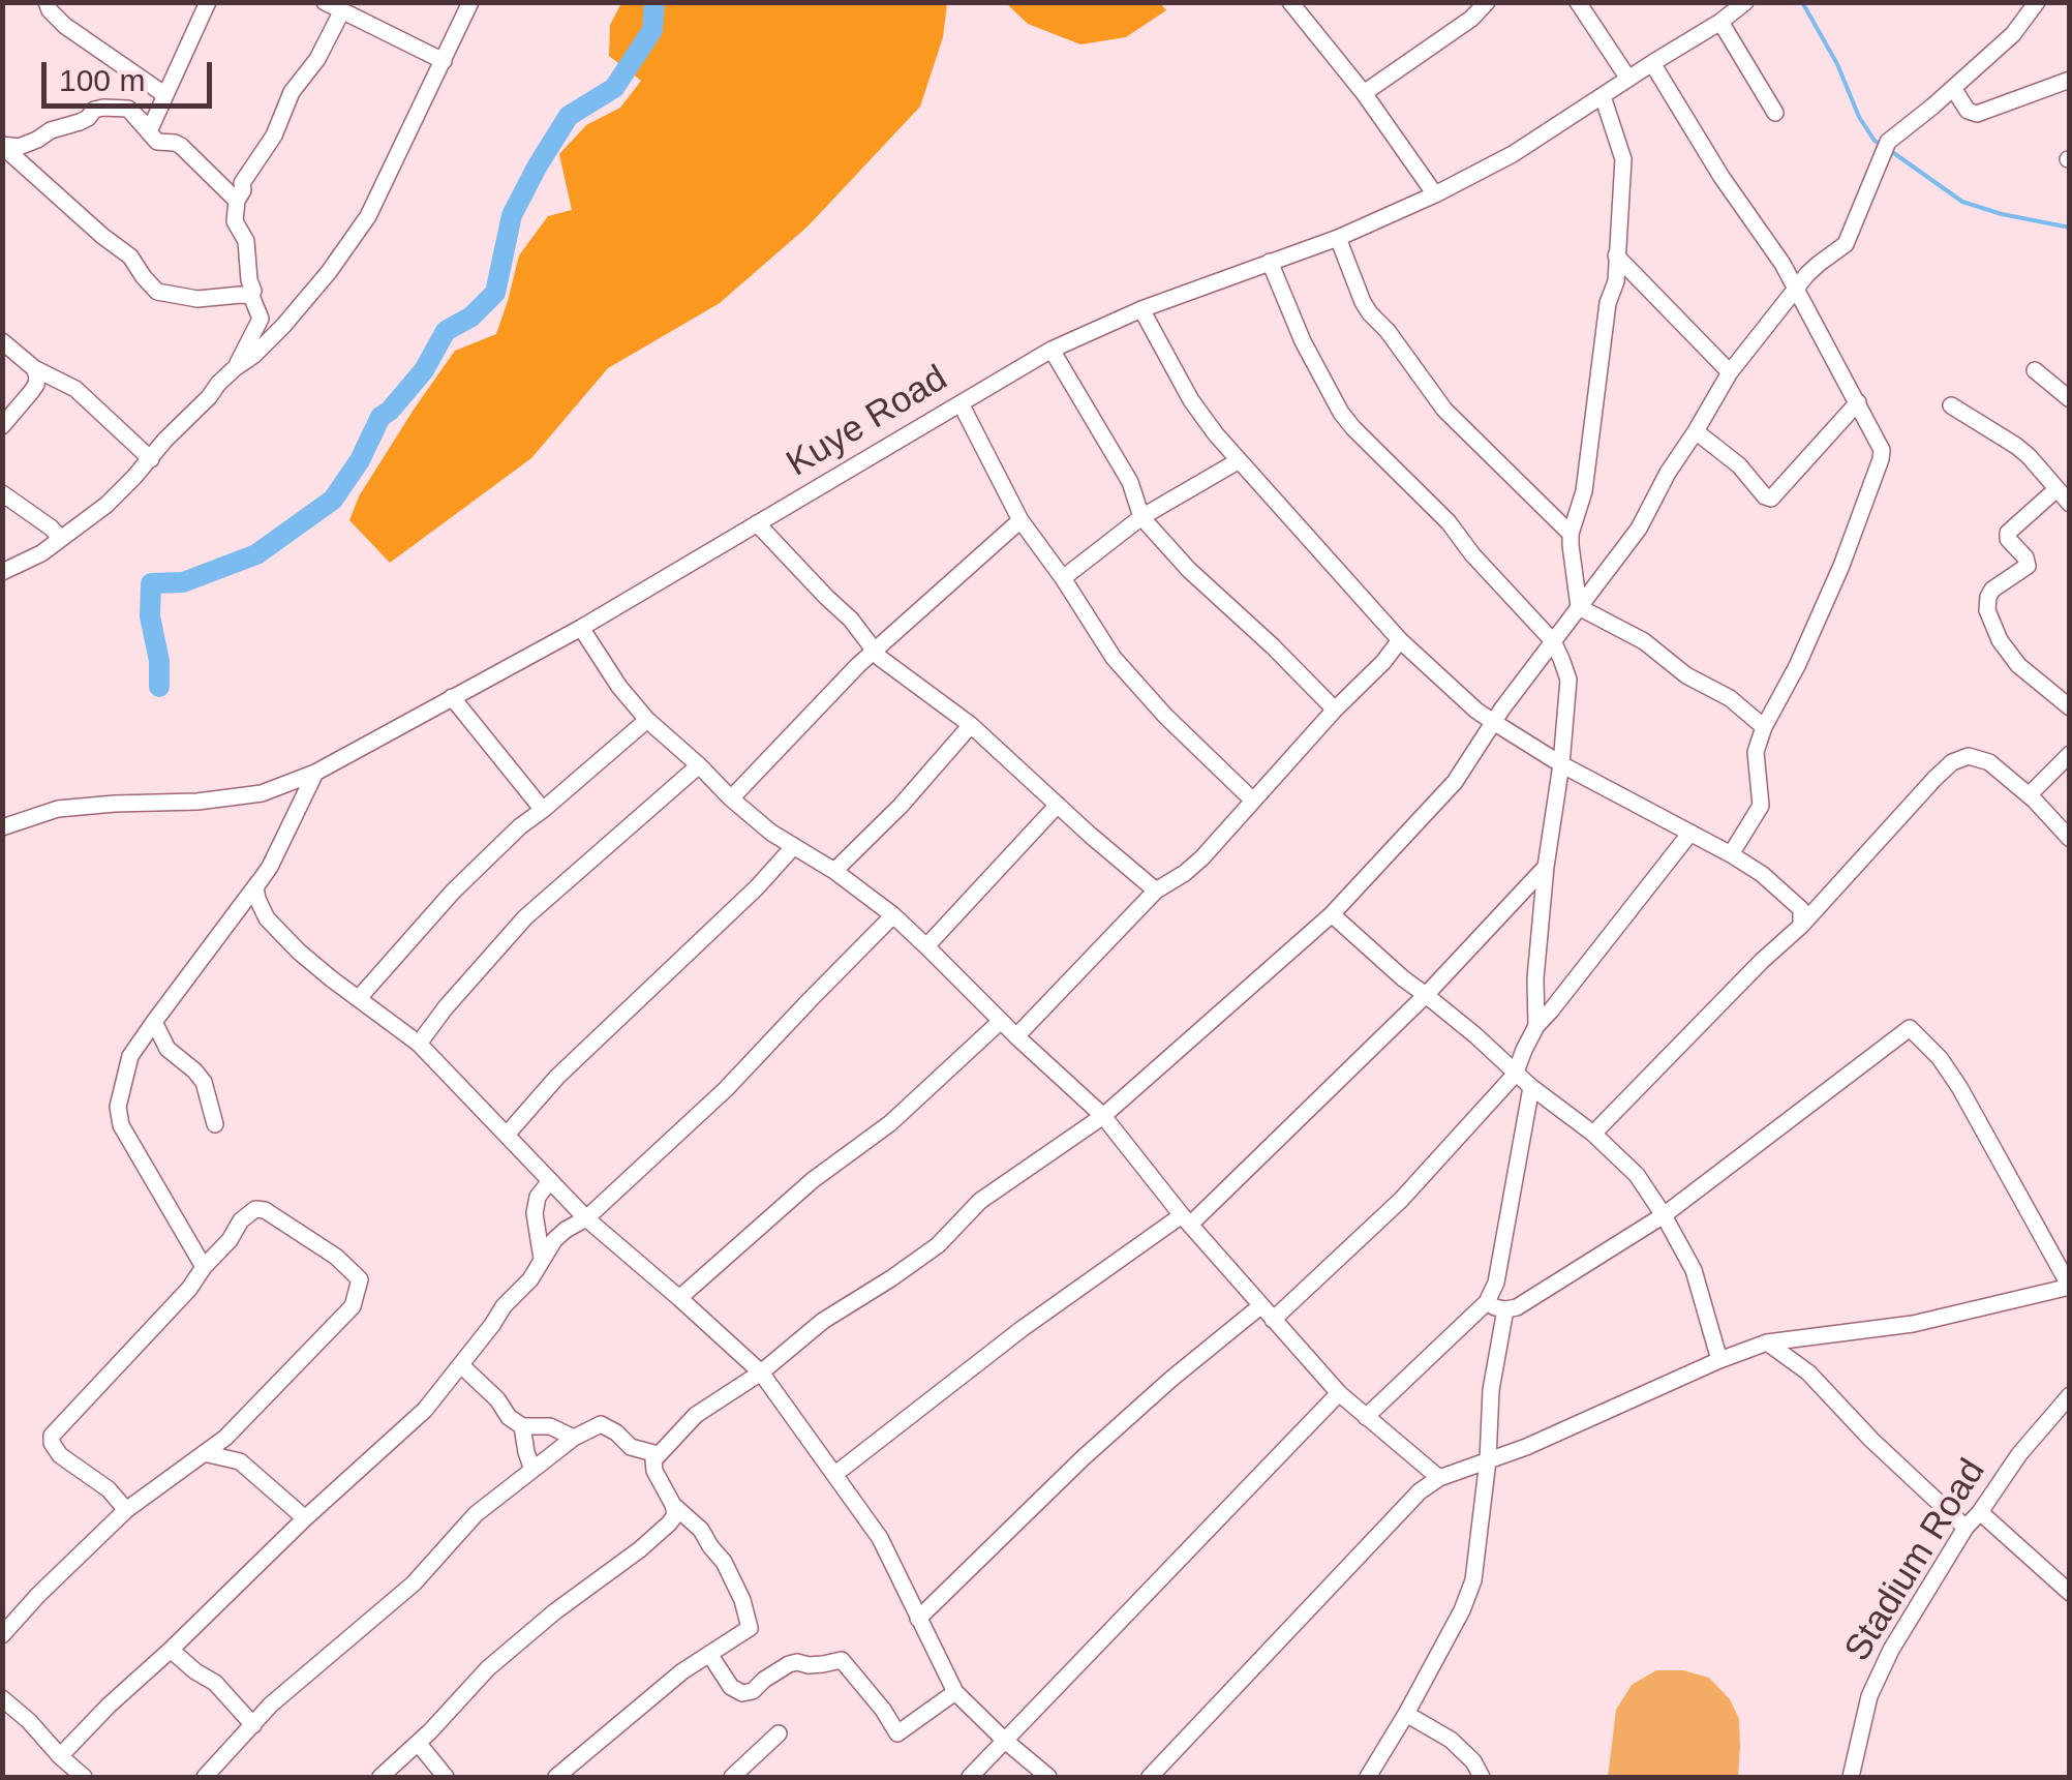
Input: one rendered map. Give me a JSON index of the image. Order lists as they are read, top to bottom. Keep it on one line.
{"streets":{"street":["Kuye Road","Stadium Road"]},"scale_bar":"100 m"}
